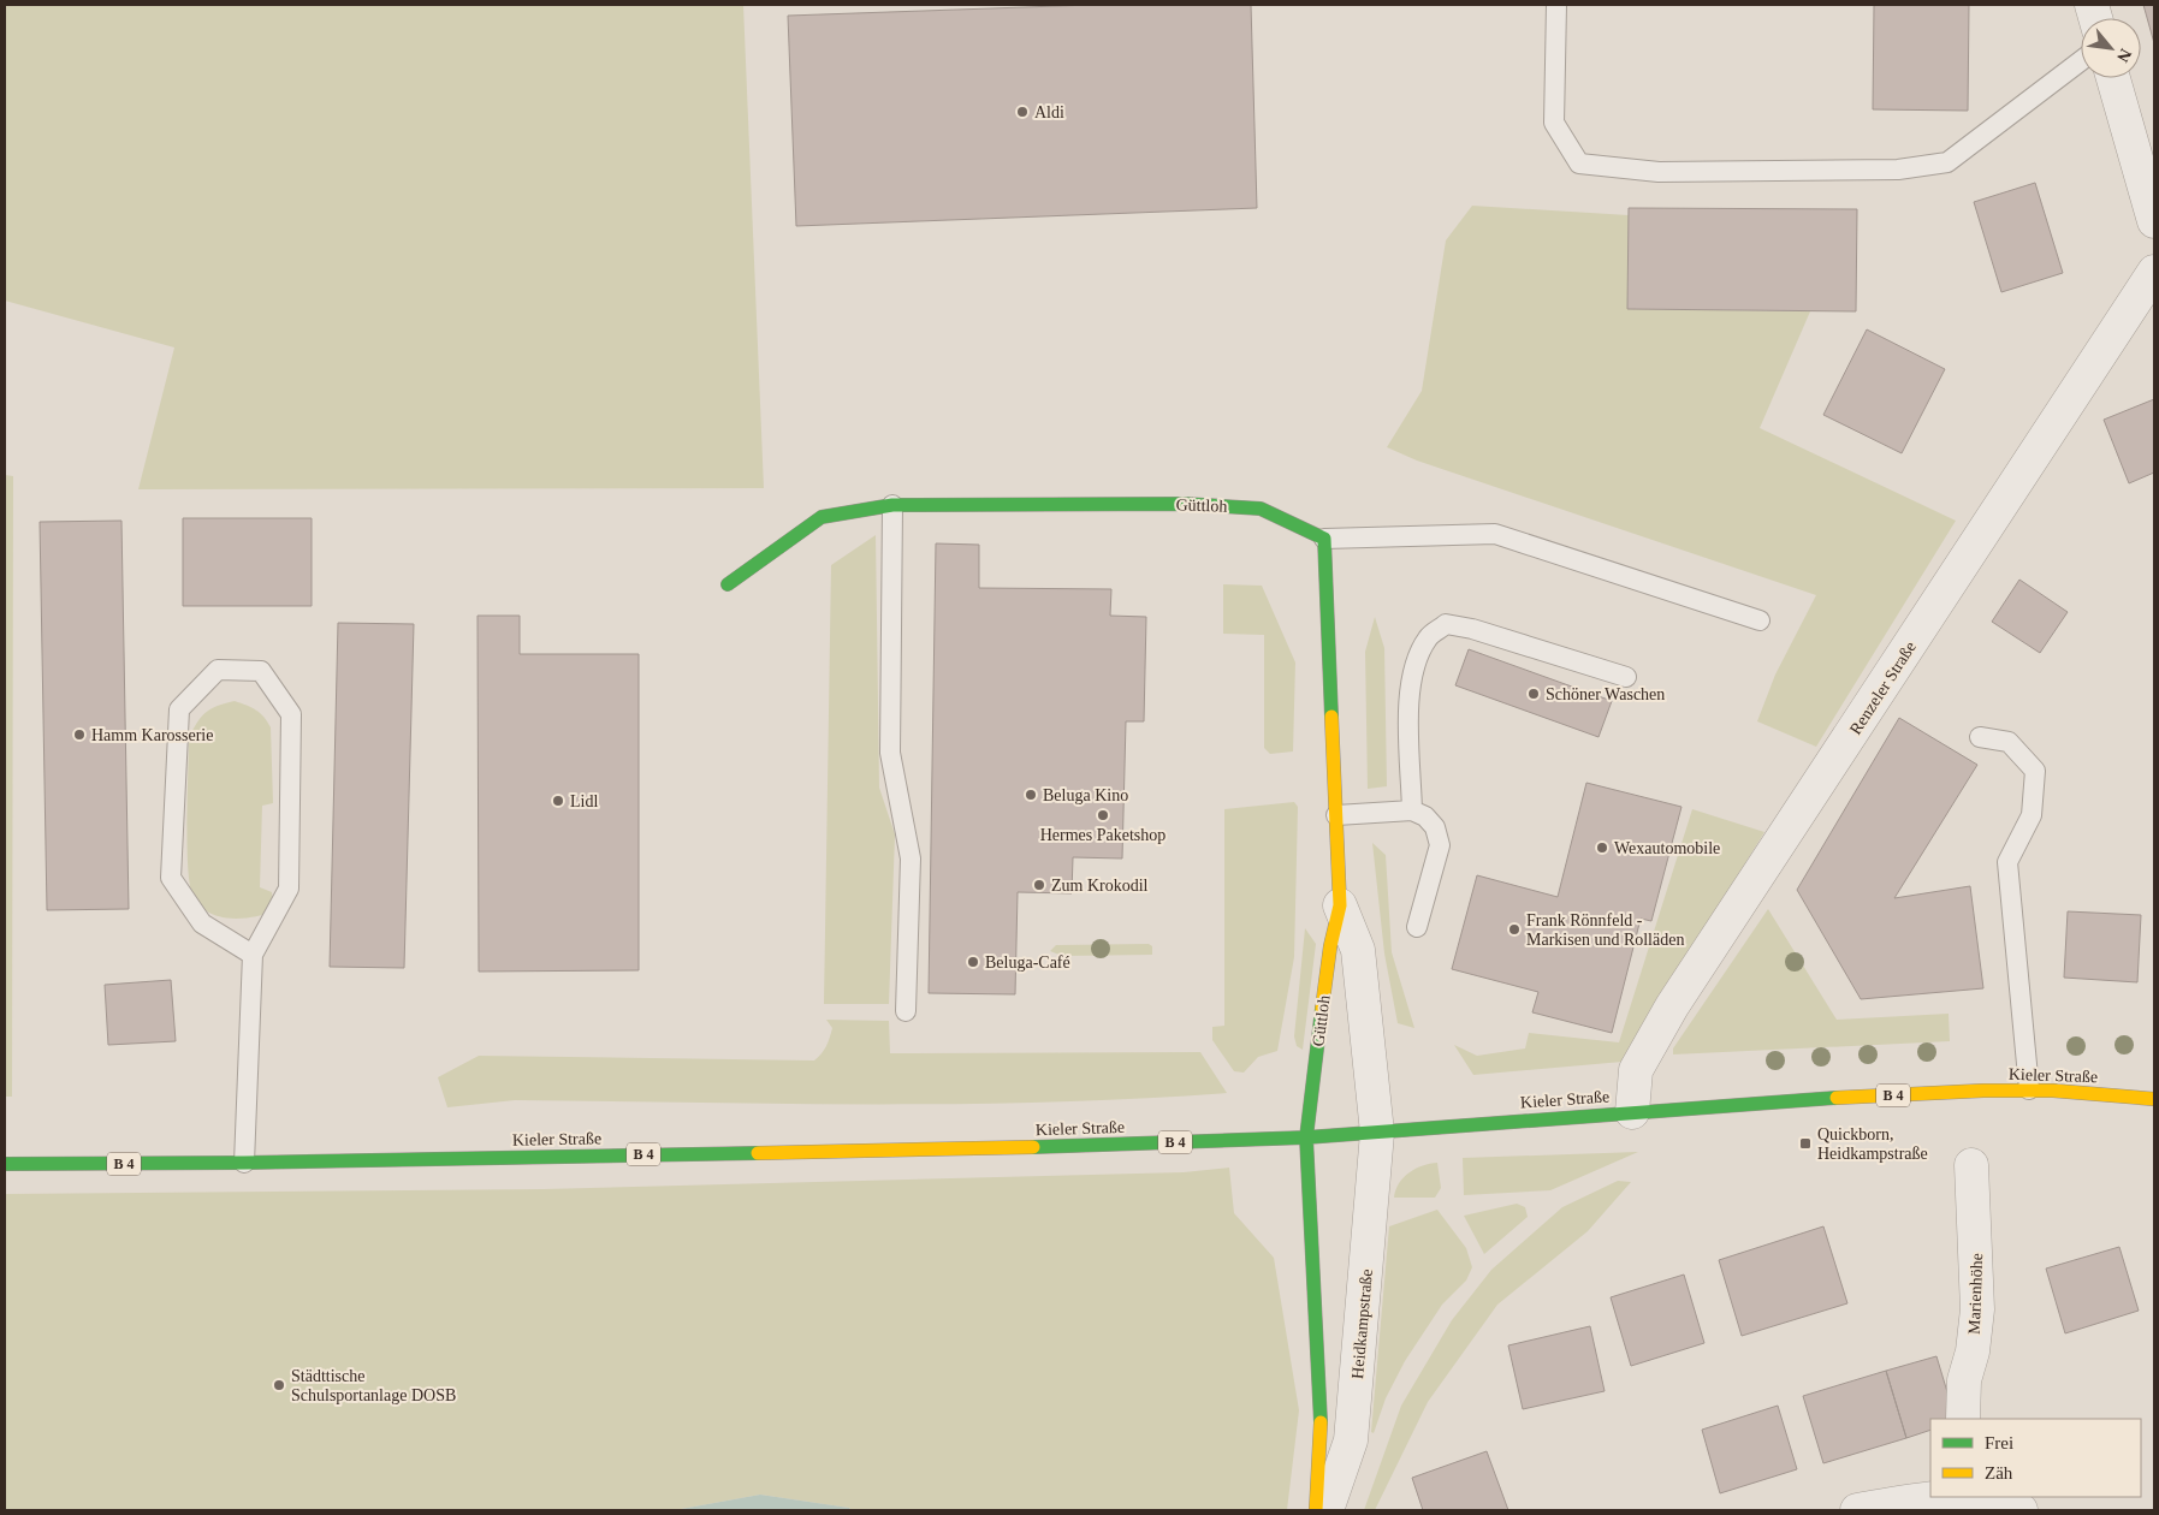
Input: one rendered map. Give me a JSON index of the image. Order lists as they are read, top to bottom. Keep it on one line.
{"streets":{"main road":["Güttloh","Kieler Straße","B 4"],"street":["Renzeler Straße","Marienhöhe","Heidkampstraße"]},"crossings":[["Güttloh","Kieler Straße"],["Güttloh","Heidkampstraße"],["Renzeler Straße","Kieler Straße"],["Kieler Straße","Heidkampstraße"]],"places":{"other":["Aldi","Schöner Waschen","Hamm Karosserie","Beluga Kino","Lidl","Hermes Paketshop","Wexautomobile","Zum Krokodil","Frank Rönnfeld - Markisen und Rolläden","Beluga-Café","Städttische Schulsportanlage DOSB"],"transit":["Quickborn, Heidkampstraße"]},"legend":["Frei","Zäh"],"north":"bottom right"}
